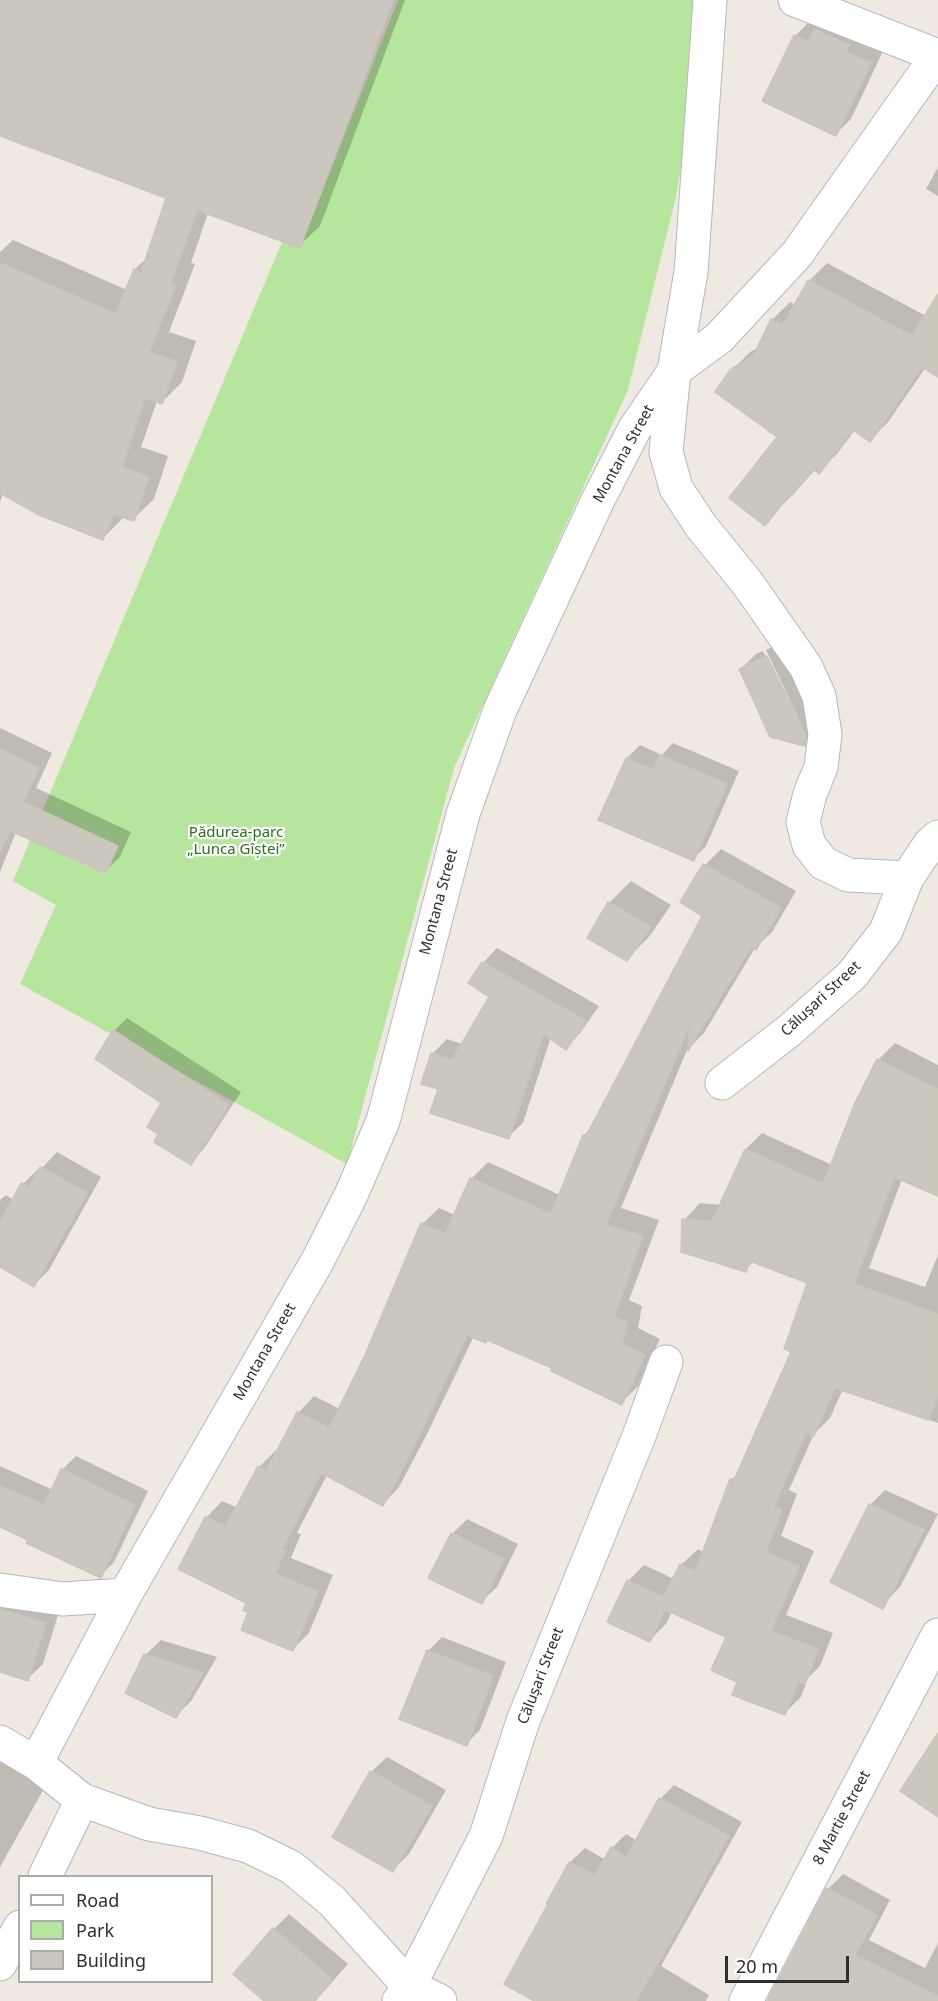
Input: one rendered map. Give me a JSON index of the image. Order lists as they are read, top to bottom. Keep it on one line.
{"streets":{"street":["Montana Street","Călușari Street","8 Martie Street"]},"parks":["Pădurea-parc „Lunca Gîștei”"],"legend":["Road","Park","Building"],"scale_bar":"20 m"}
